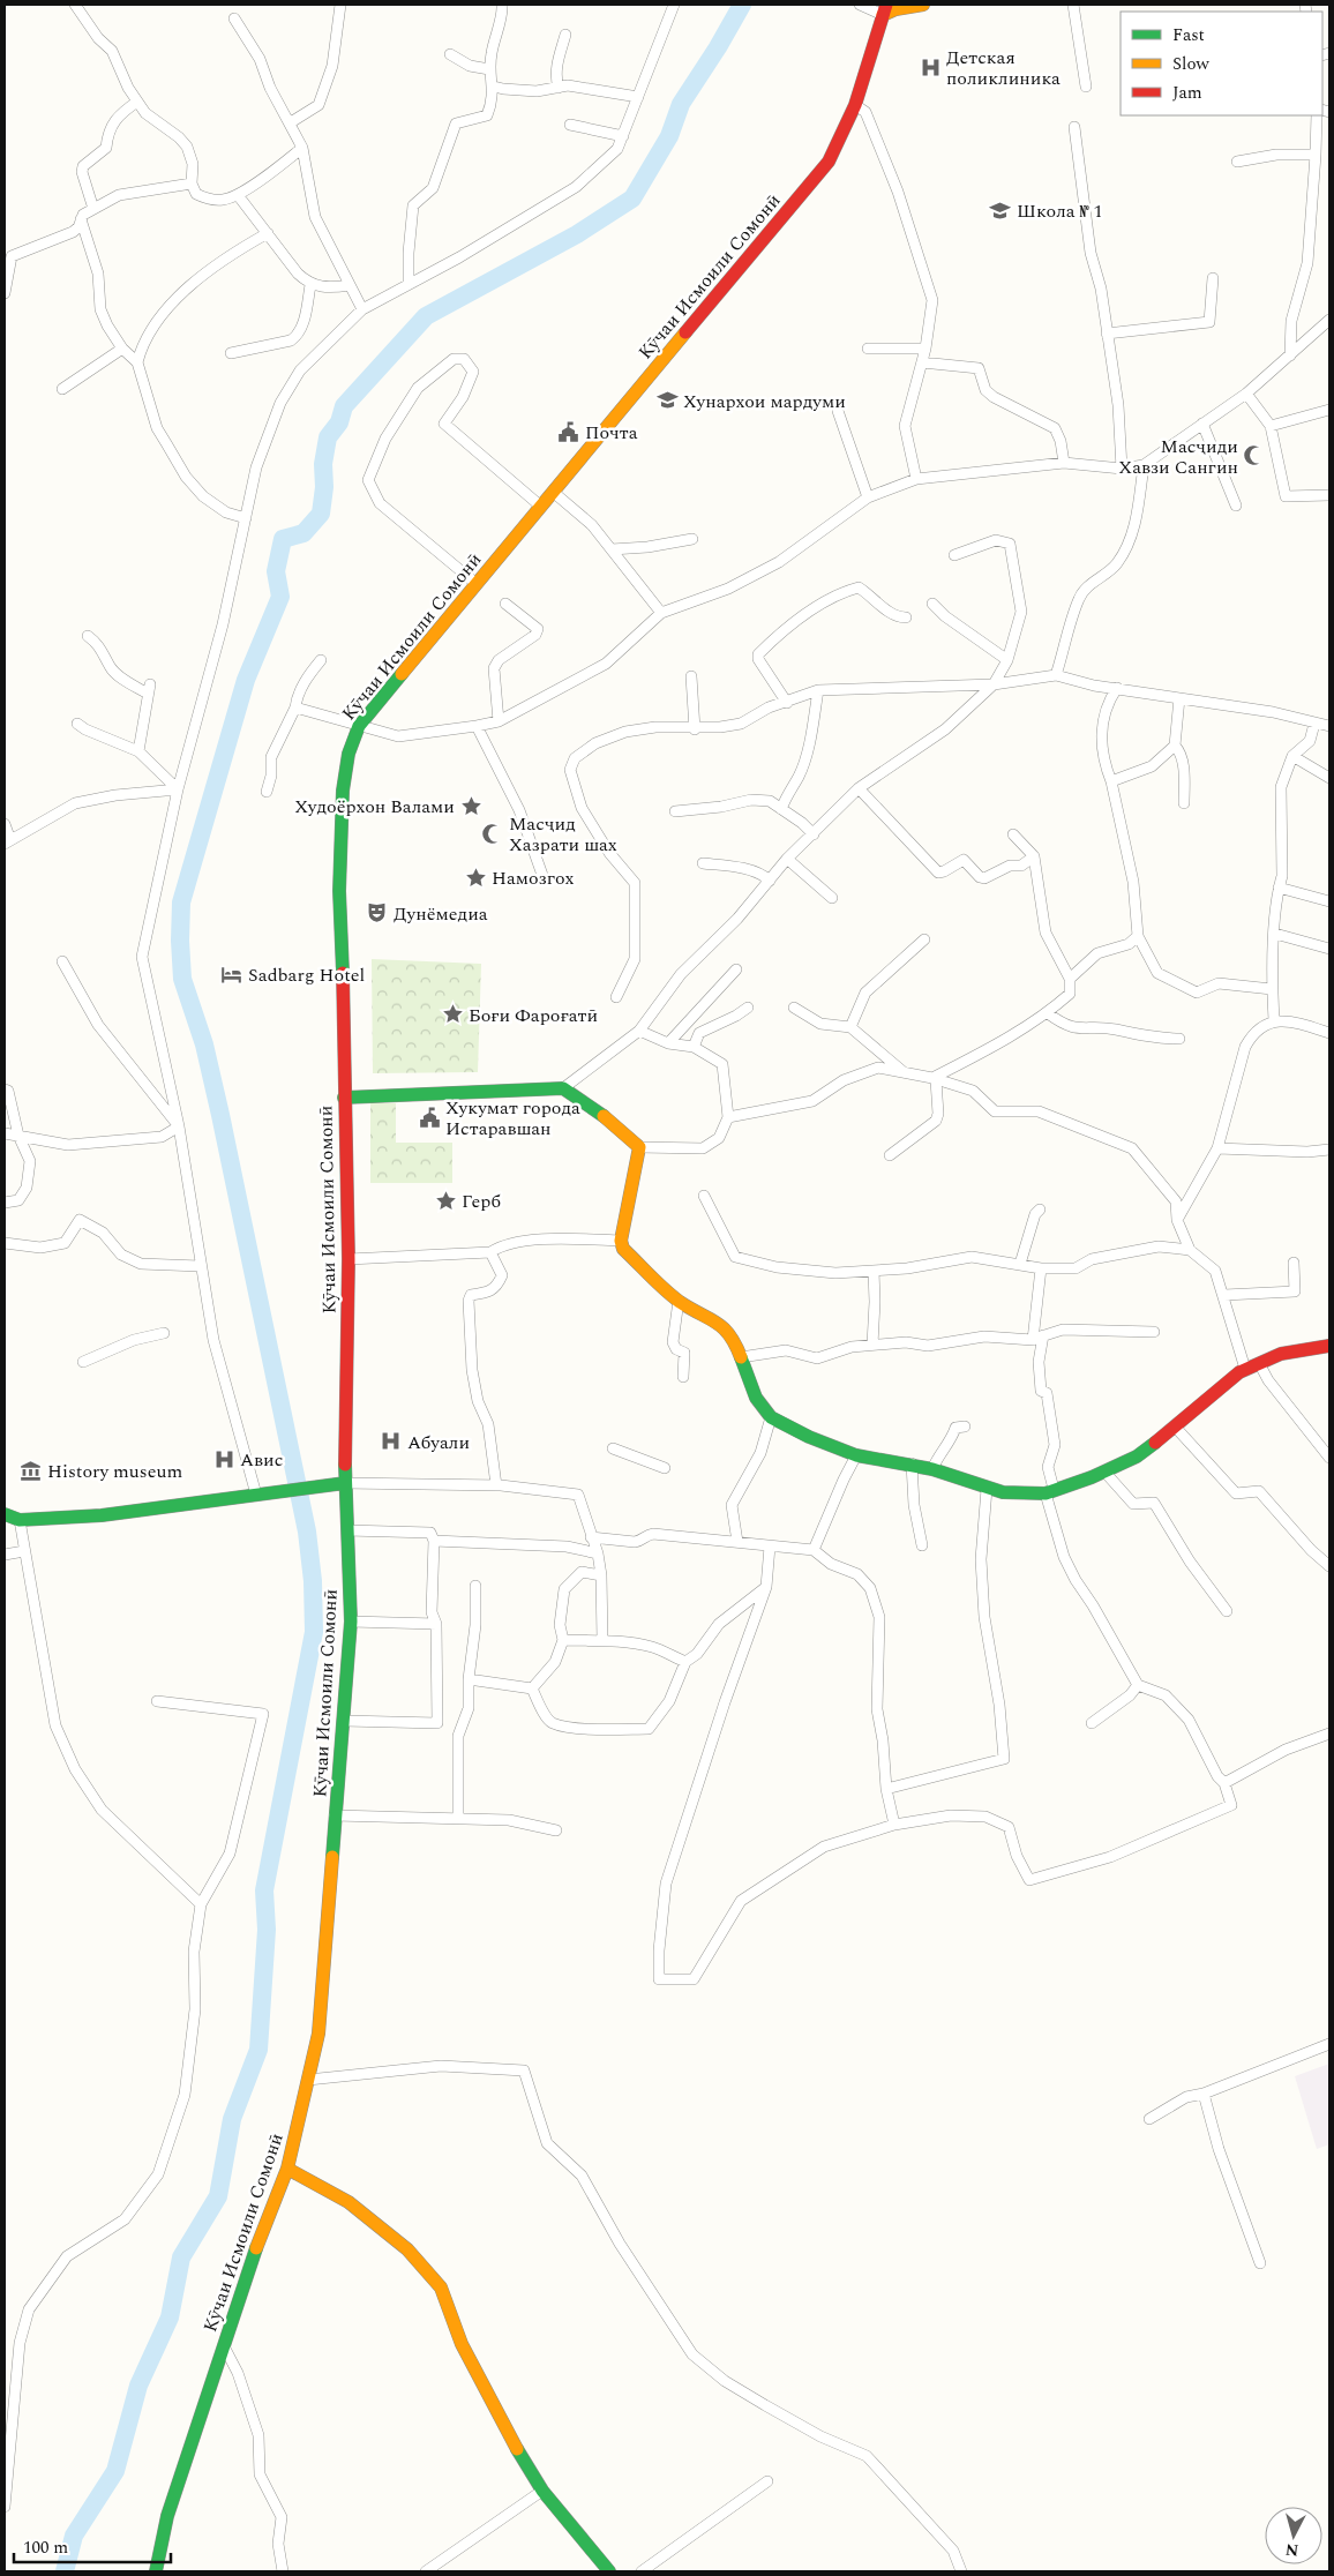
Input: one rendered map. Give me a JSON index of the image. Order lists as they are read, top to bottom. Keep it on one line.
{"streets":{"main road":["Кӯчаи Исмоили Сомонӣ"]},"places":{"hospital":["Детская поликлиника","Абуали","Авис"],"school or university":["Школа № 1","Хунархои мардуми"],"public building":["Почта","Хукумат города Истаравшан"],"mosque":["Масҷиди Хавзи Сангин","Масҷид Хазрати шах"],"place":["Худоёрхон Валами","Намозгох","Боғи Фароғатӣ","Герб"],"theatre":["Дунёмедиа"],"hotel":["Sadbarg Hotel"],"museum":["History museum"]},"legend":["Fast","Slow","Jam"],"scale_bar":"100 m","north":"bottom"}
